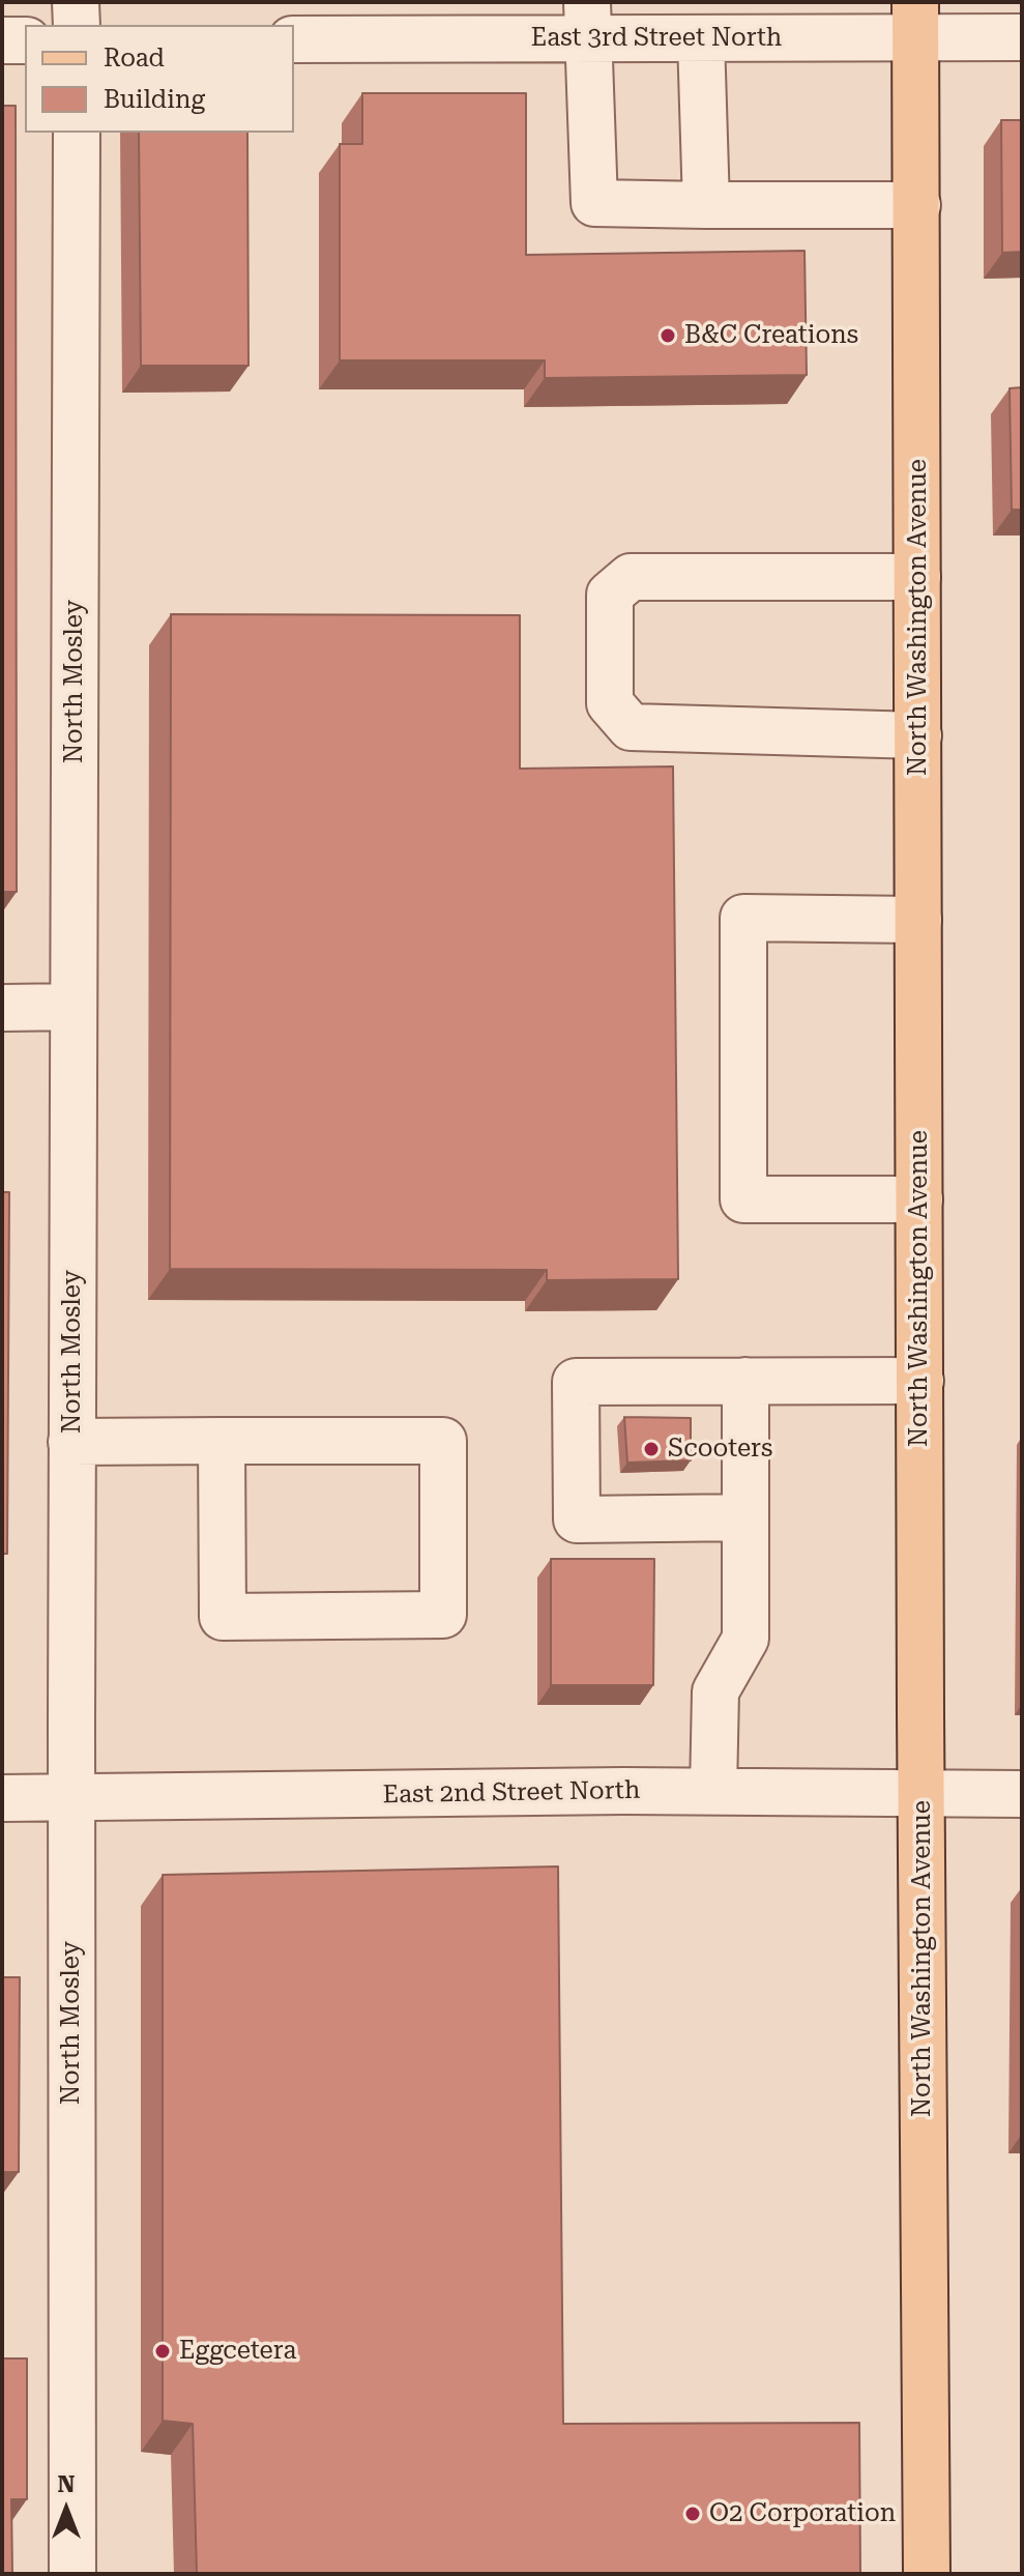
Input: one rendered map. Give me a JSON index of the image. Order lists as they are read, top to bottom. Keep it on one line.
{"streets":{"main road":["North Washington Avenue"],"street":["East 3rd Street North","North Mosley","East 2nd Street North"]},"crossings":[["East 3rd Street North","North Washington Avenue"],["North Washington Avenue","East 2nd Street North"],["North Mosley","East 2nd Street North"]],"places":["B&C Creations","Scooters","Eggcetera","O2 Corporation"],"legend":["Road","Building"],"north":"top"}
